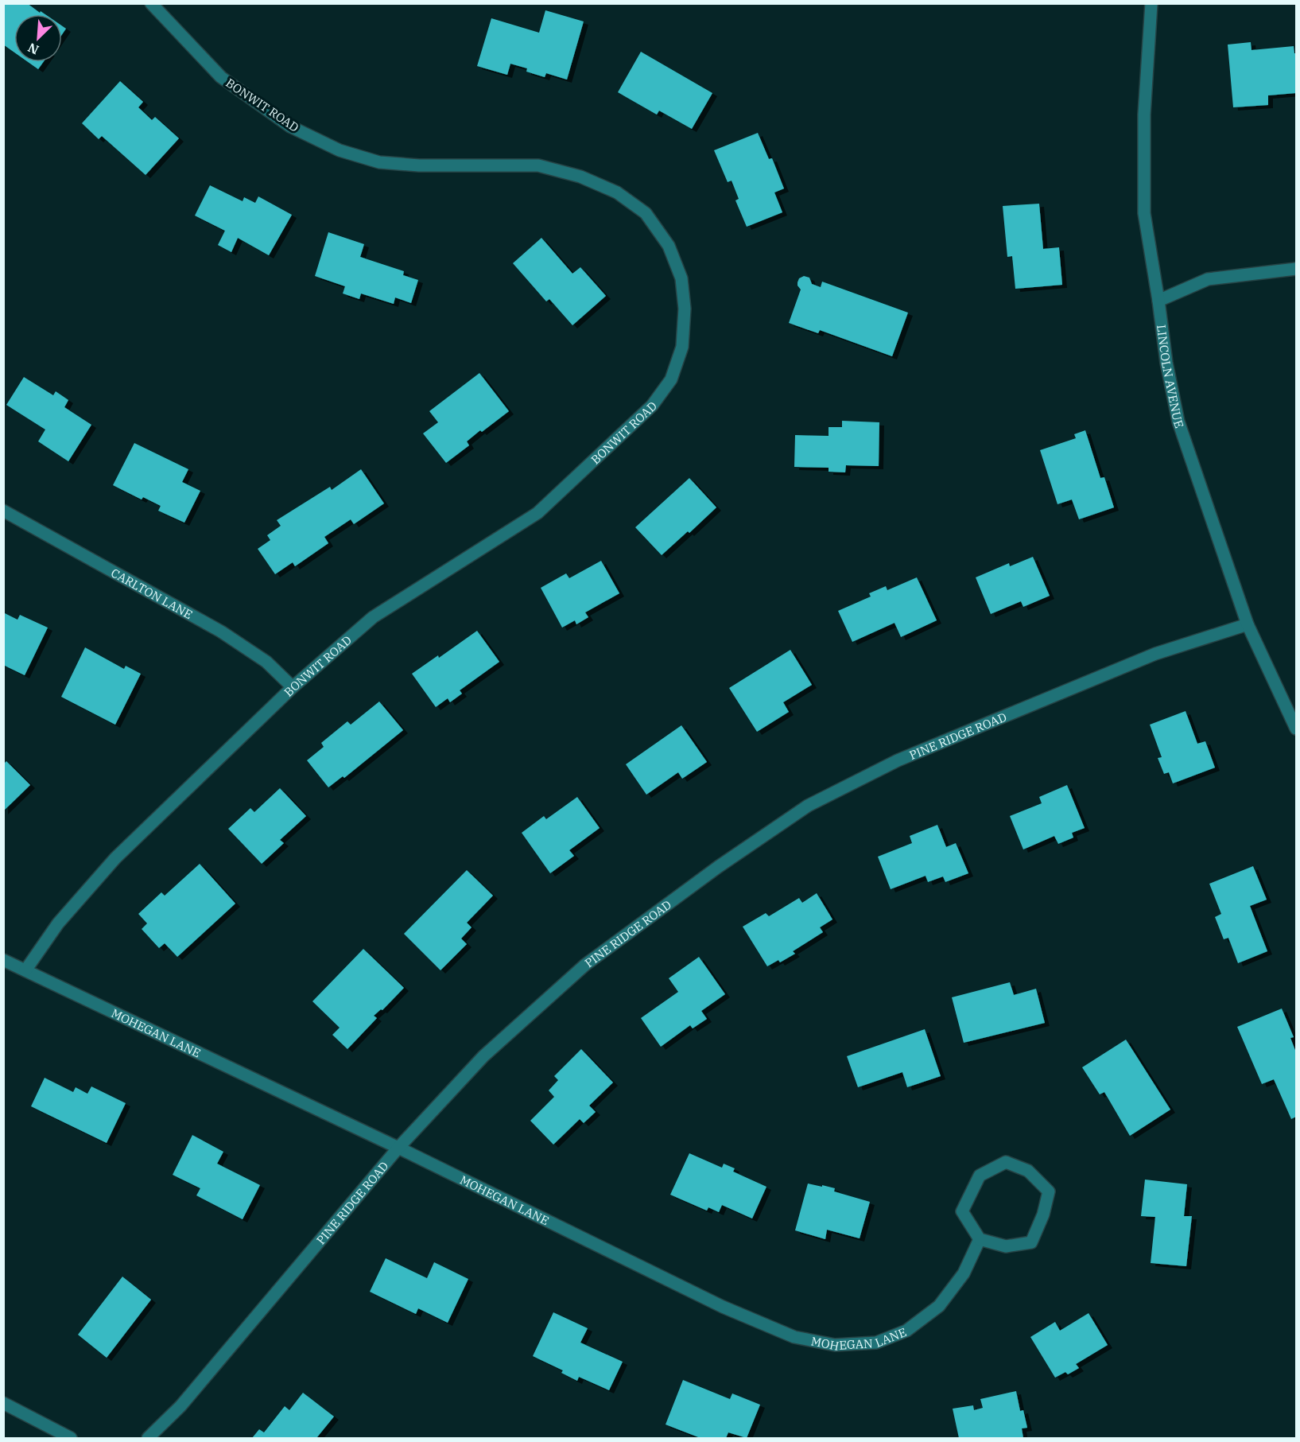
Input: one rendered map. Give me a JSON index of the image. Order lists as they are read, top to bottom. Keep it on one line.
{"streets":{"street":["BONWIT ROAD","LINCOLN AVENUE","CARLTON LANE","PINE RIDGE ROAD","MOHEGAN LANE"]},"crossings":[["BONWIT ROAD","CARLTON LANE"],["BONWIT ROAD","MOHEGAN LANE"],["LINCOLN AVENUE","PINE RIDGE ROAD"],["PINE RIDGE ROAD","MOHEGAN LANE"]],"north":"bottom left"}
